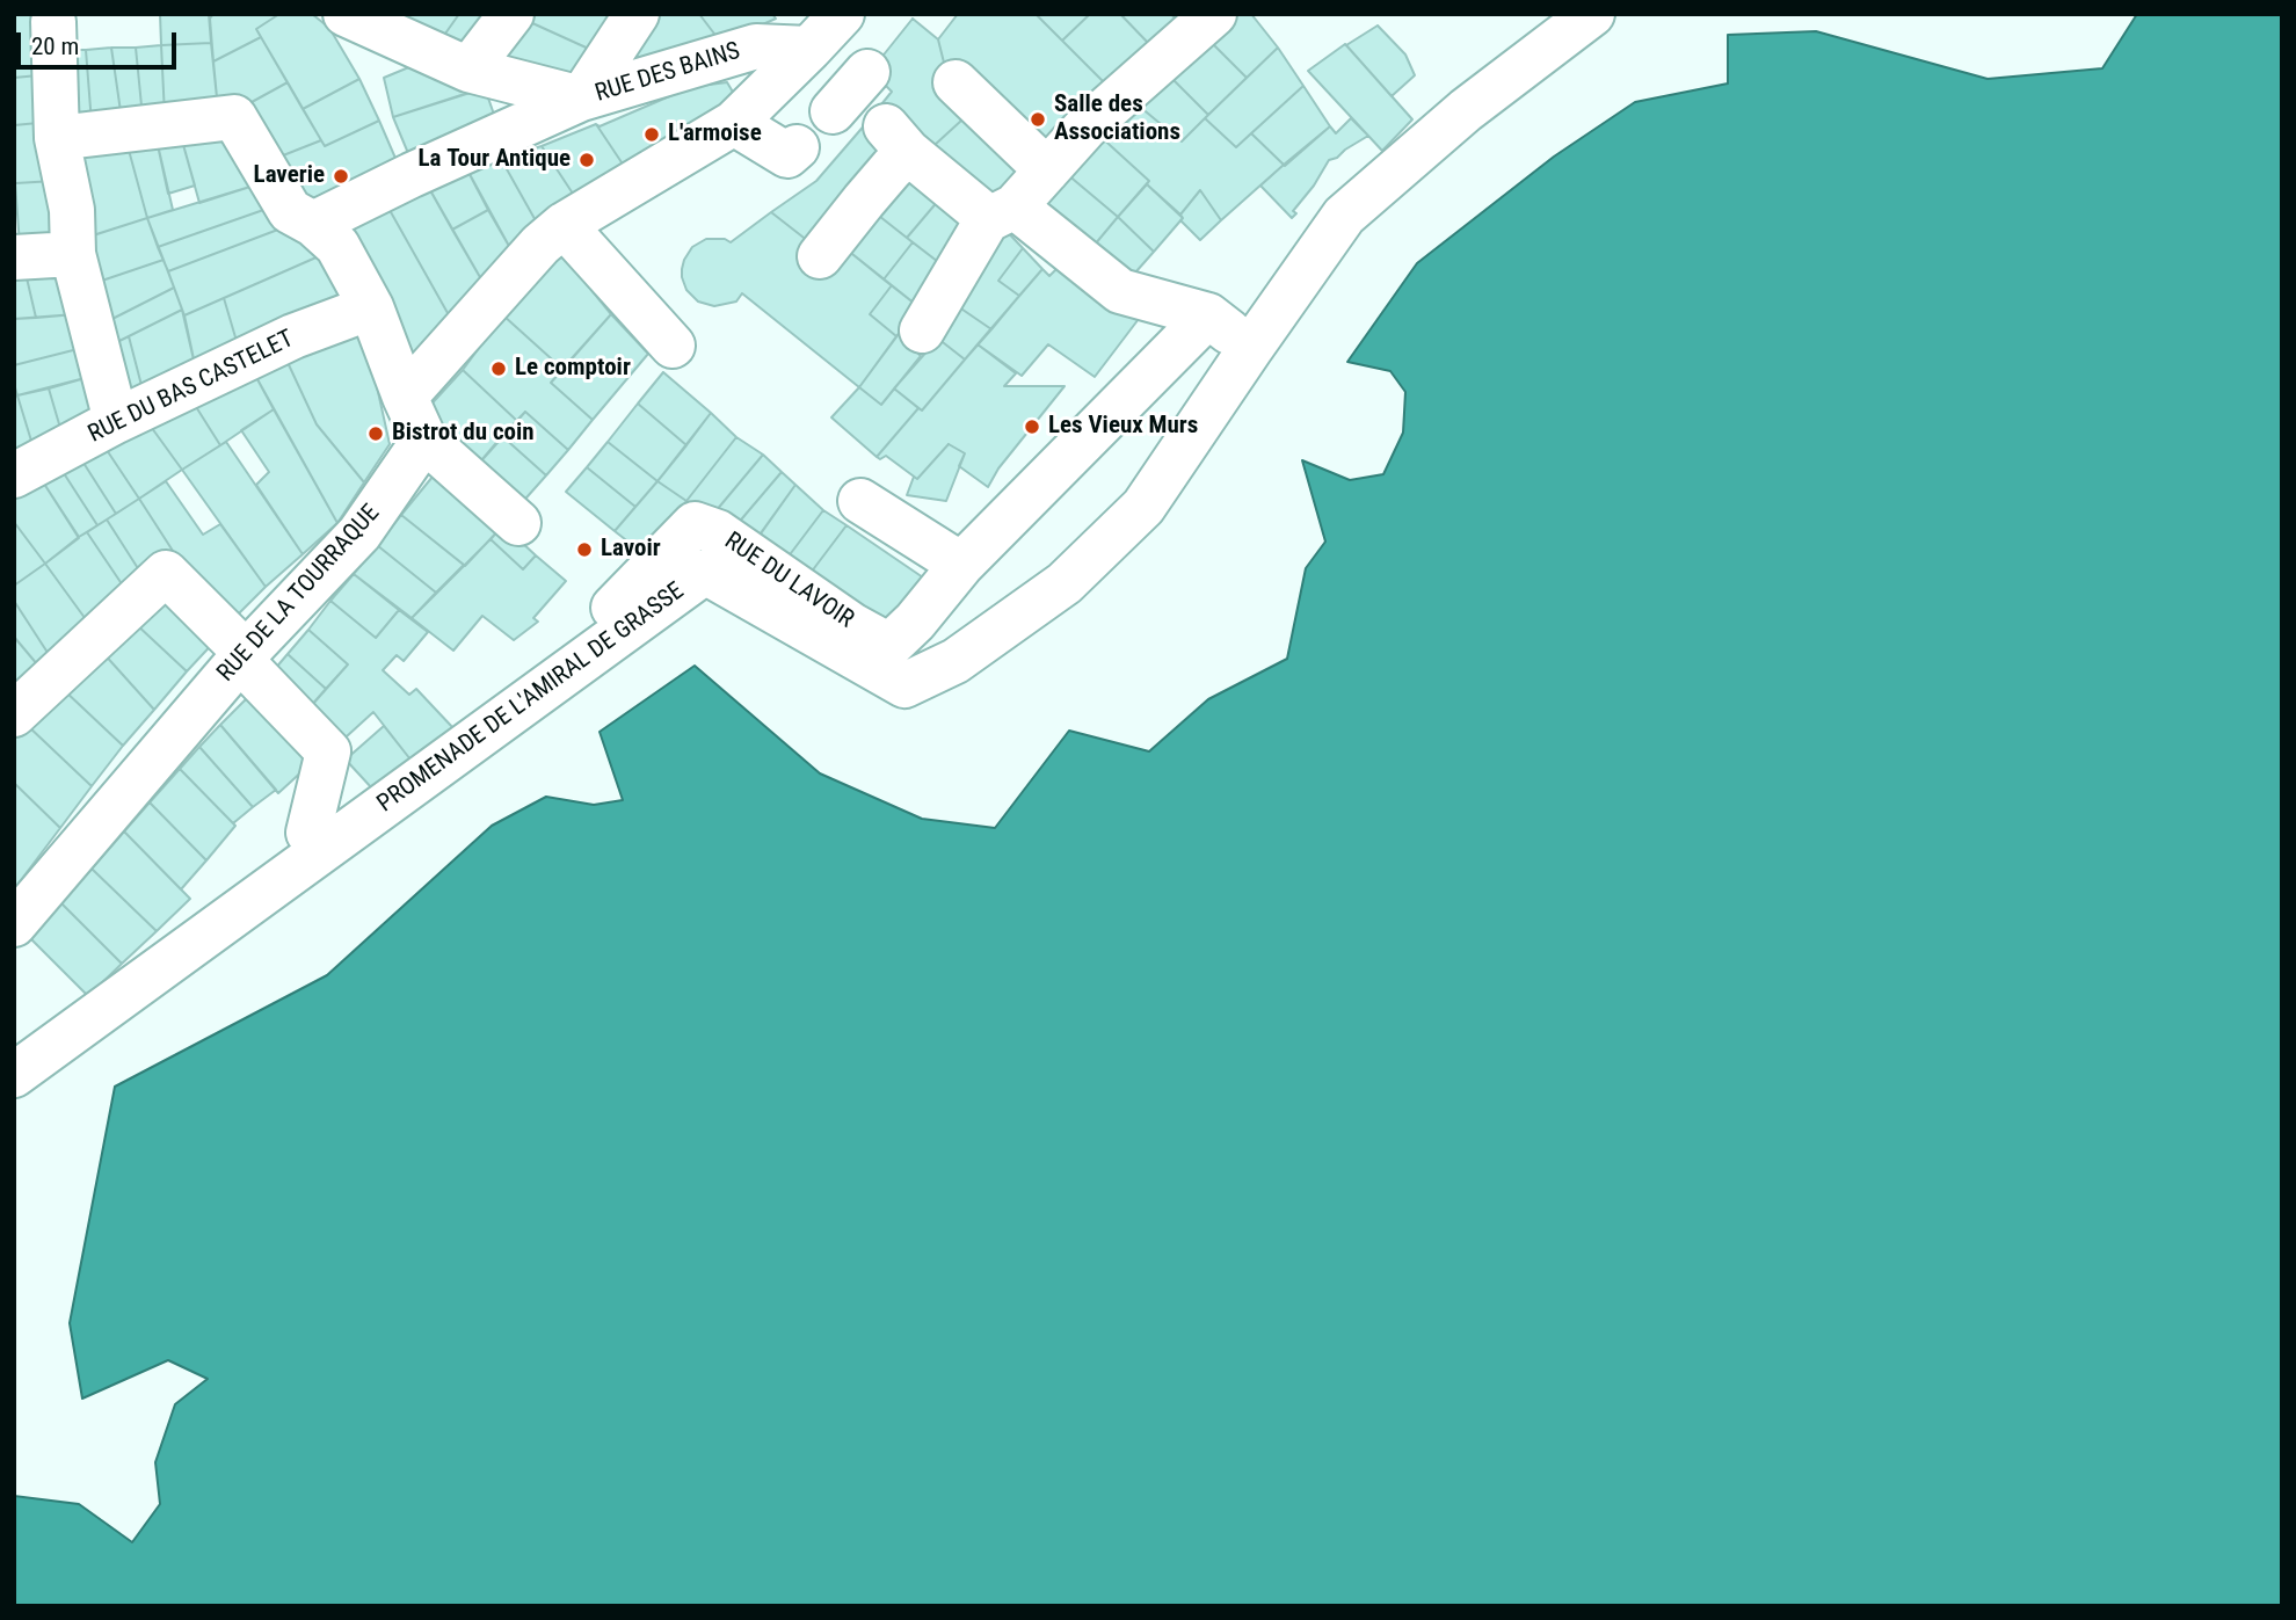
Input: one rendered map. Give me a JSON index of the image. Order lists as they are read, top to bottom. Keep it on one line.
{"streets":{"street":["RUE DES BAINS","RUE DU BAS CASTELET","RUE DU LAVOIR","RUE DE LA TOURRAQUE","PROMENADE DE L'AMIRAL DE GRASSE"]},"places":["Salle des Associations","L'armoise","La Tour Antique","Laverie","Le comptoir","Les Vieux Murs","Bistrot du coin","Lavoir"],"scale_bar":"20 m"}
